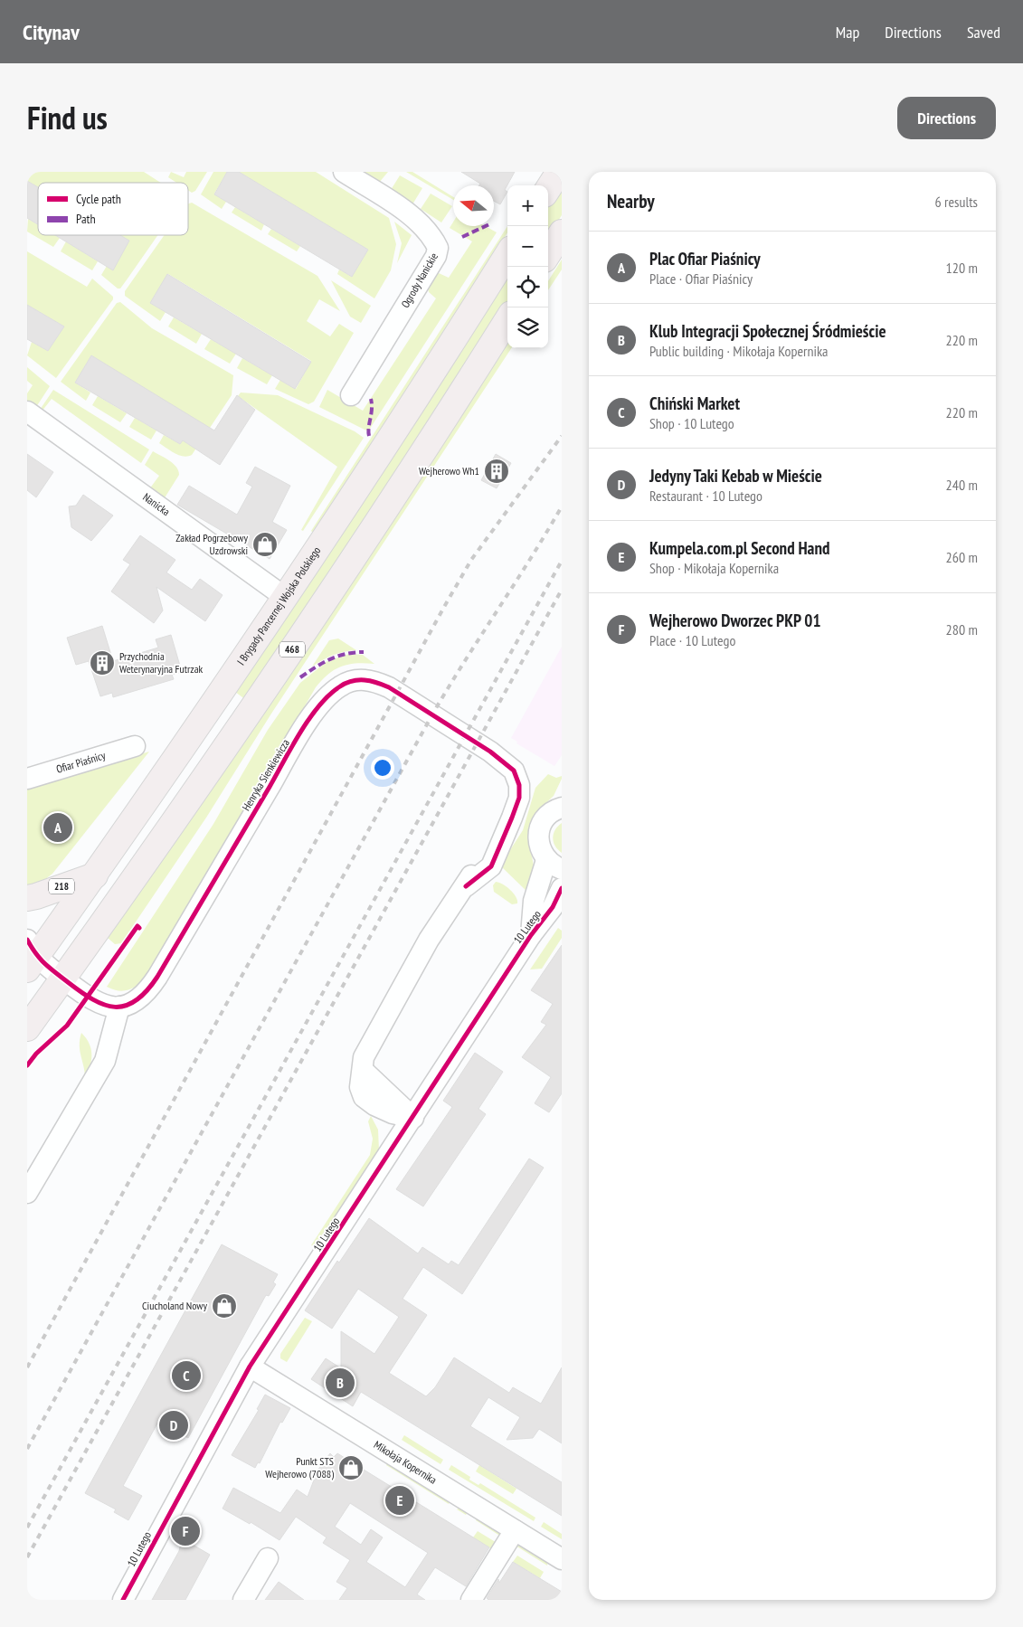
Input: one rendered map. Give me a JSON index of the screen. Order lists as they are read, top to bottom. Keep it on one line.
{"streets":{"main road":["I Brygady Pancernej Wojska Polskiego","468","218"],"street":["Ogrody Nanickie","Nanicka","Ofiar Piaśnicy","Henryka Sienkiewicza","10 Lutego","Mikołaja Kopernika"]},"crossings":[["Nanicka","I Brygady Pancernej Wojska Polskiego"],["I Brygady Pancernej Wojska Polskiego","468"],["I Brygady Pancernej Wojska Polskiego","218"],["Henryka Sienkiewicza","10 Lutego"],["10 Lutego","Mikołaja Kopernika"]],"places":{"building":["Wejherowo Wh1","Przychodnia Weterynaryjna Futrzak"],"shop":["Zakład Pogrzebowy Uzdrowski","Ciucholand Nowy","Punkt STS Wejherowo (7088)"]},"legend":["Cycle path","Path"],"north":"left","page":{"header":"Citynav","nav":["Map","Directions","Saved"],"title":"Find us","buttons":"Directions","heading":["Nearby","6 results"],"map_buttons":["+","−"],"list":[{"mark":"A","name":"Plac Ofiar Piaśnicy","note":"Place · Ofiar Piaśnicy","value":"120 m"},{"mark":"B","name":"Klub Integracji Społecznej Śródmieście","note":"Public building · Mikołaja Kopernika","value":"220 m"},{"mark":"C","name":"Chiński Market","note":"Shop · 10 Lutego","value":"220 m"},{"mark":"D","name":"Jedyny Taki Kebab w Mieście","note":"Restaurant · 10 Lutego","value":"240 m"},{"mark":"E","name":"Kumpela.com.pl Second Hand","note":"Shop · Mikołaja Kopernika","value":"260 m"},{"mark":"F","name":"Wejherowo Dworzec PKP 01","note":"Place · 10 Lutego","value":"280 m"}],"pins":["A","C","B","D","E","F"]}}
